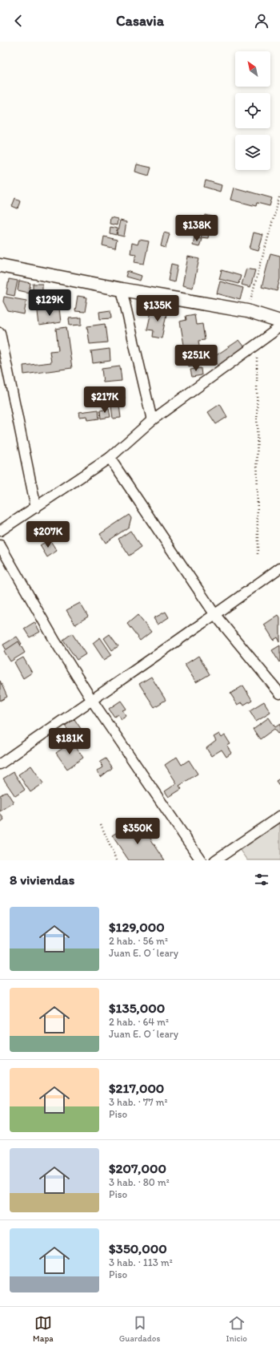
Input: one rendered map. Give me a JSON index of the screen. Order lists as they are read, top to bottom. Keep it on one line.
{"north":"top left","page":{"header":"Casavia","price":["$138K","$129K","$135K","$251K","$217K","$207K","$181K","$350K"],"heading":"8 viviendas","list":[{"name":"$129,000","note":"2 hab. · 56 m² · Juan E. O´leary"},{"name":"$135,000","note":"2 hab. · 64 m² · Juan E. O´leary"},{"name":"$217,000","note":"3 hab. · 77 m² · Piso"},{"name":"$207,000","note":"3 hab. · 80 m² · Piso"},{"name":"$350,000","note":"3 hab. · 113 m² · Piso"}],"tabs":["Mapa","Guardados","Inicio"]}}
